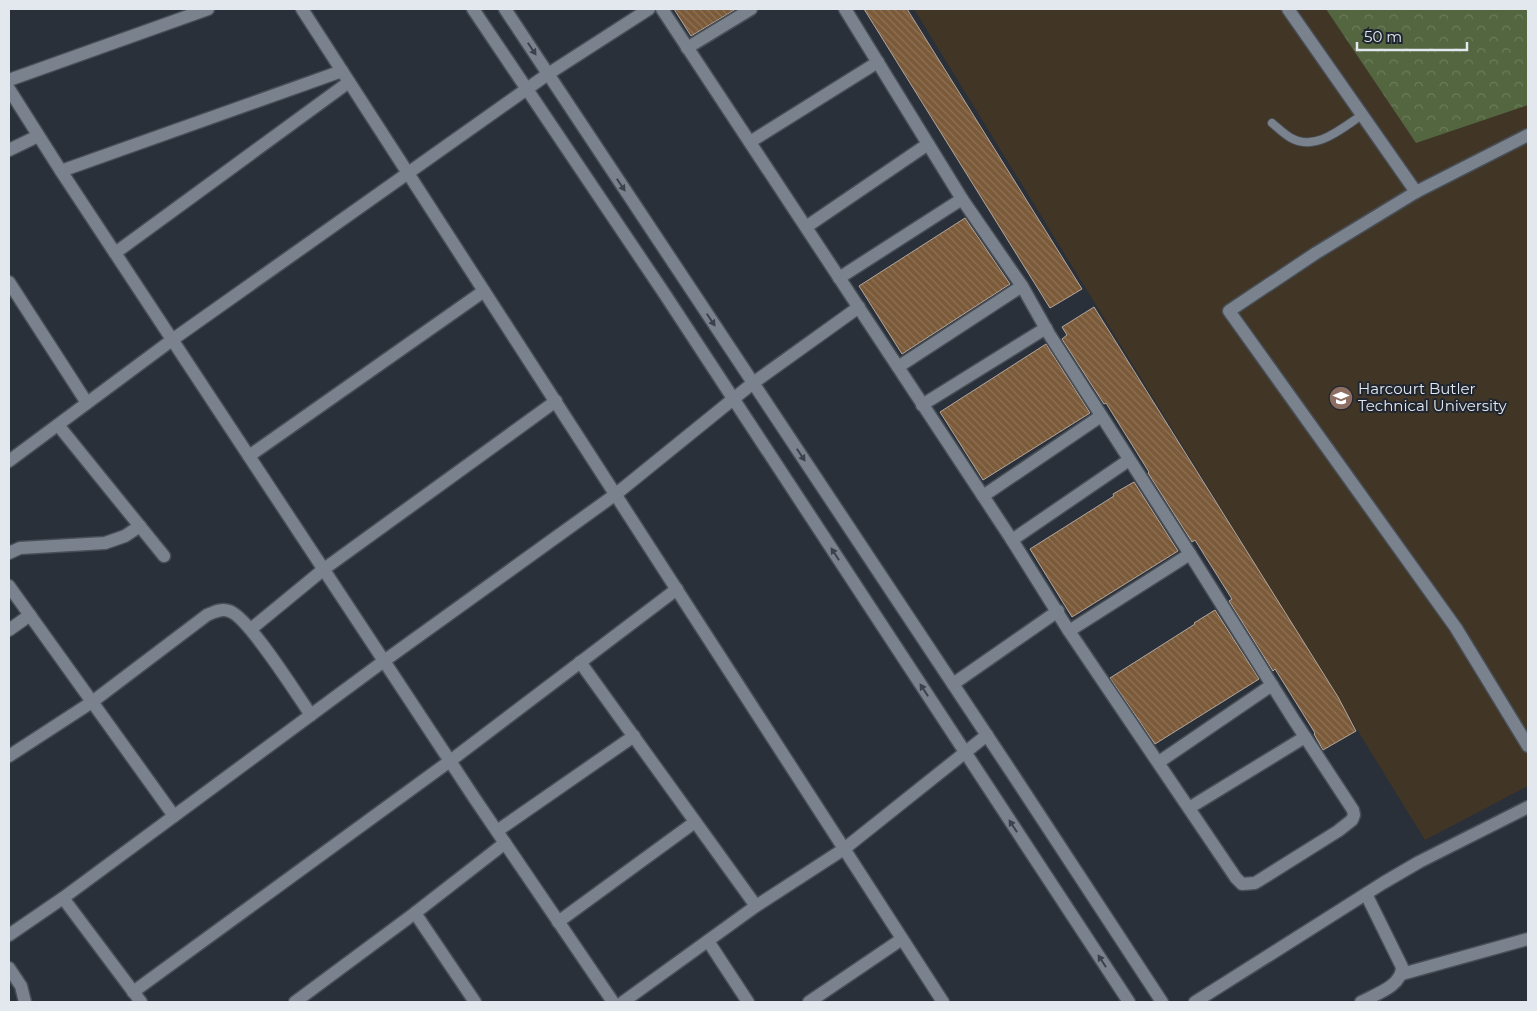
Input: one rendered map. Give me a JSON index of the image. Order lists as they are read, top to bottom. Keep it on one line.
{"places":{"school or university":["Harcourt Butler Technical University"]},"scale_bar":"50 m"}
